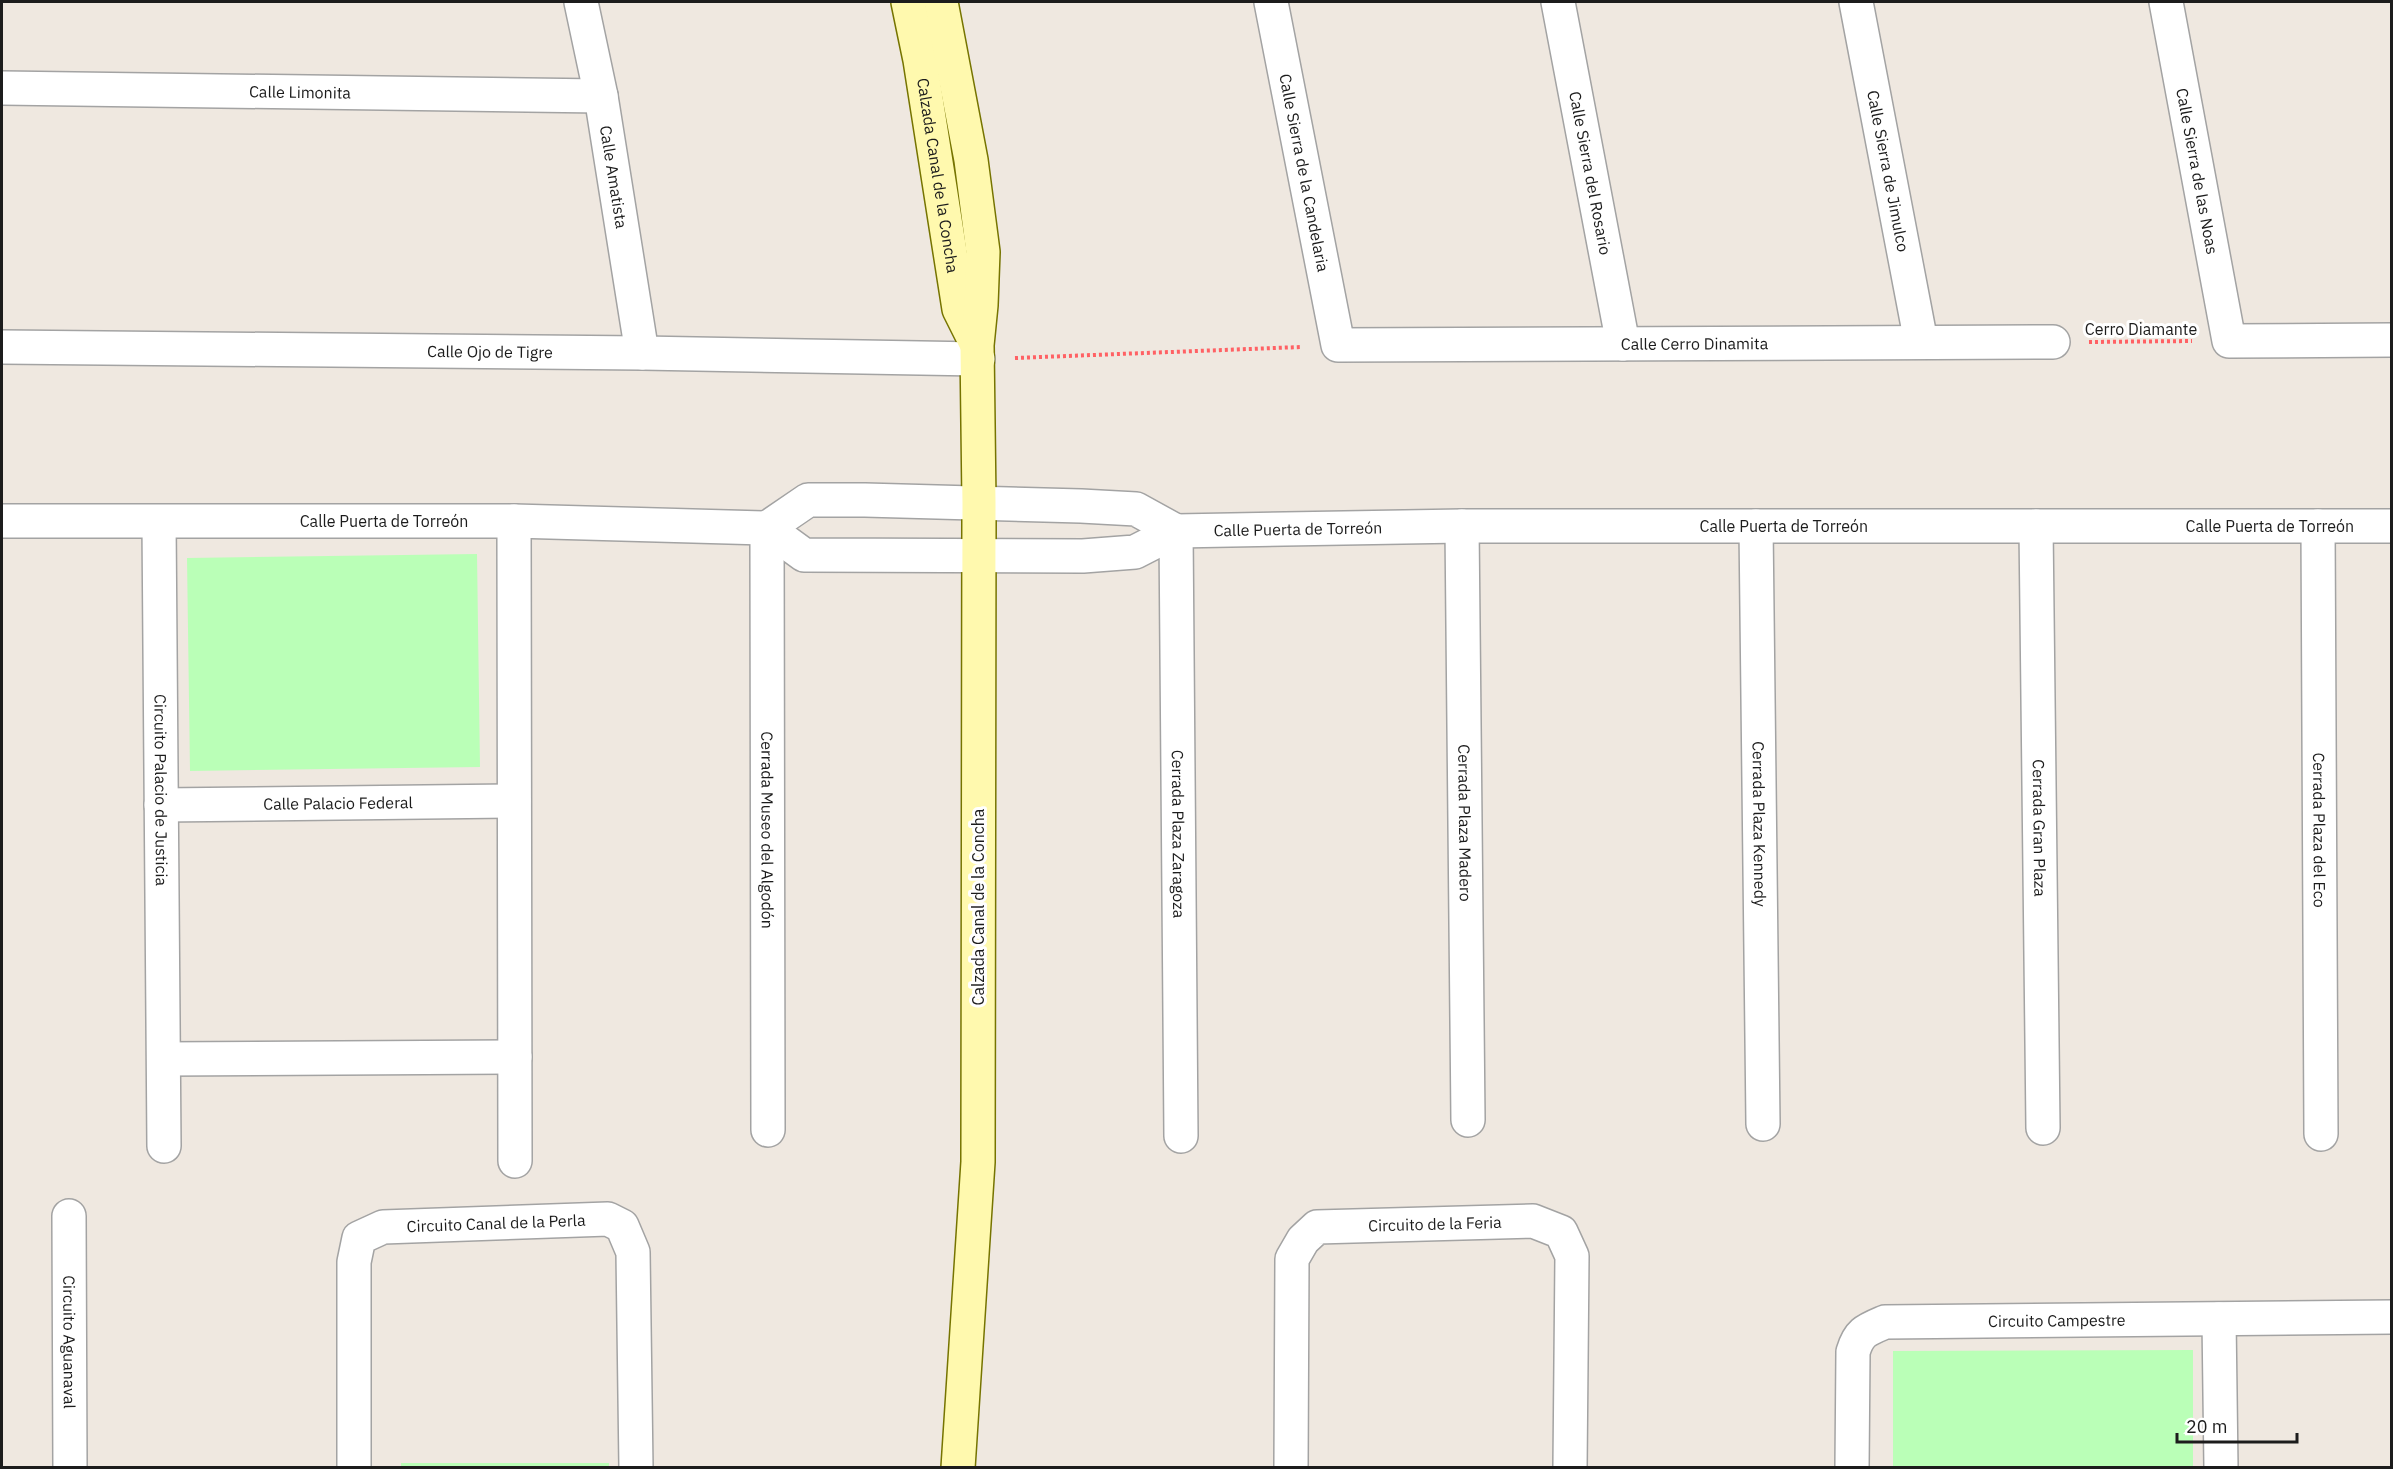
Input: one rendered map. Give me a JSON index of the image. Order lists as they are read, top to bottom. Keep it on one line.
{"streets":{"street":["Calle Limonita","Calle Sierra de las Noas","Calle Sierra de Jimulco","Calle Sierra de la Candelaria","Calle Sierra del Rosario","Calzada Canal de la Concha","Calle Amatista","Calle Cerro Dinamita","Calle Ojo de Tigre","Calle Puerta de Torreón","Circuito Palacio de Justicia","Calle Palacio Federal","Cerrada Plaza Madero","Cerrada Plaza Kennedy","Cerrada Gran Plaza","Cerrada Museo del Algodón","Cerrada Plaza del Eco","Cerrada Plaza Zaragoza","Circuito Canal de la Perla","Circuito de la Feria","Circuito Campestre","Circuito Aguanaval"],"path":["Cerro Diamante"]},"crossings":[["Calle Limonita","Calle Amatista"],["Calle Sierra de las Noas","Cerro Diamante"],["Calle Sierra de Jimulco","Calle Cerro Dinamita"],["Calle Sierra de la Candelaria","Calle Cerro Dinamita"],["Calle Sierra del Rosario","Calle Cerro Dinamita"],["Calzada Canal de la Concha","Calle Ojo de Tigre"],["Calzada Canal de la Concha","Calle Puerta de Torreón"],["Calle Amatista","Calle Ojo de Tigre"],["Cerro Diamante","Calle Cerro Dinamita"],["Calle Puerta de Torreón","Circuito Palacio de Justicia"],["Calle Puerta de Torreón","Cerrada Plaza Madero"],["Calle Puerta de Torreón","Cerrada Plaza Kennedy"],["Calle Puerta de Torreón","Cerrada Gran Plaza"],["Calle Puerta de Torreón","Cerrada Museo del Algodón"],["Calle Puerta de Torreón","Cerrada Plaza del Eco"],["Calle Puerta de Torreón","Cerrada Plaza Zaragoza"],["Circuito Palacio de Justicia","Calle Palacio Federal"]],"scale_bar":"20 m"}
